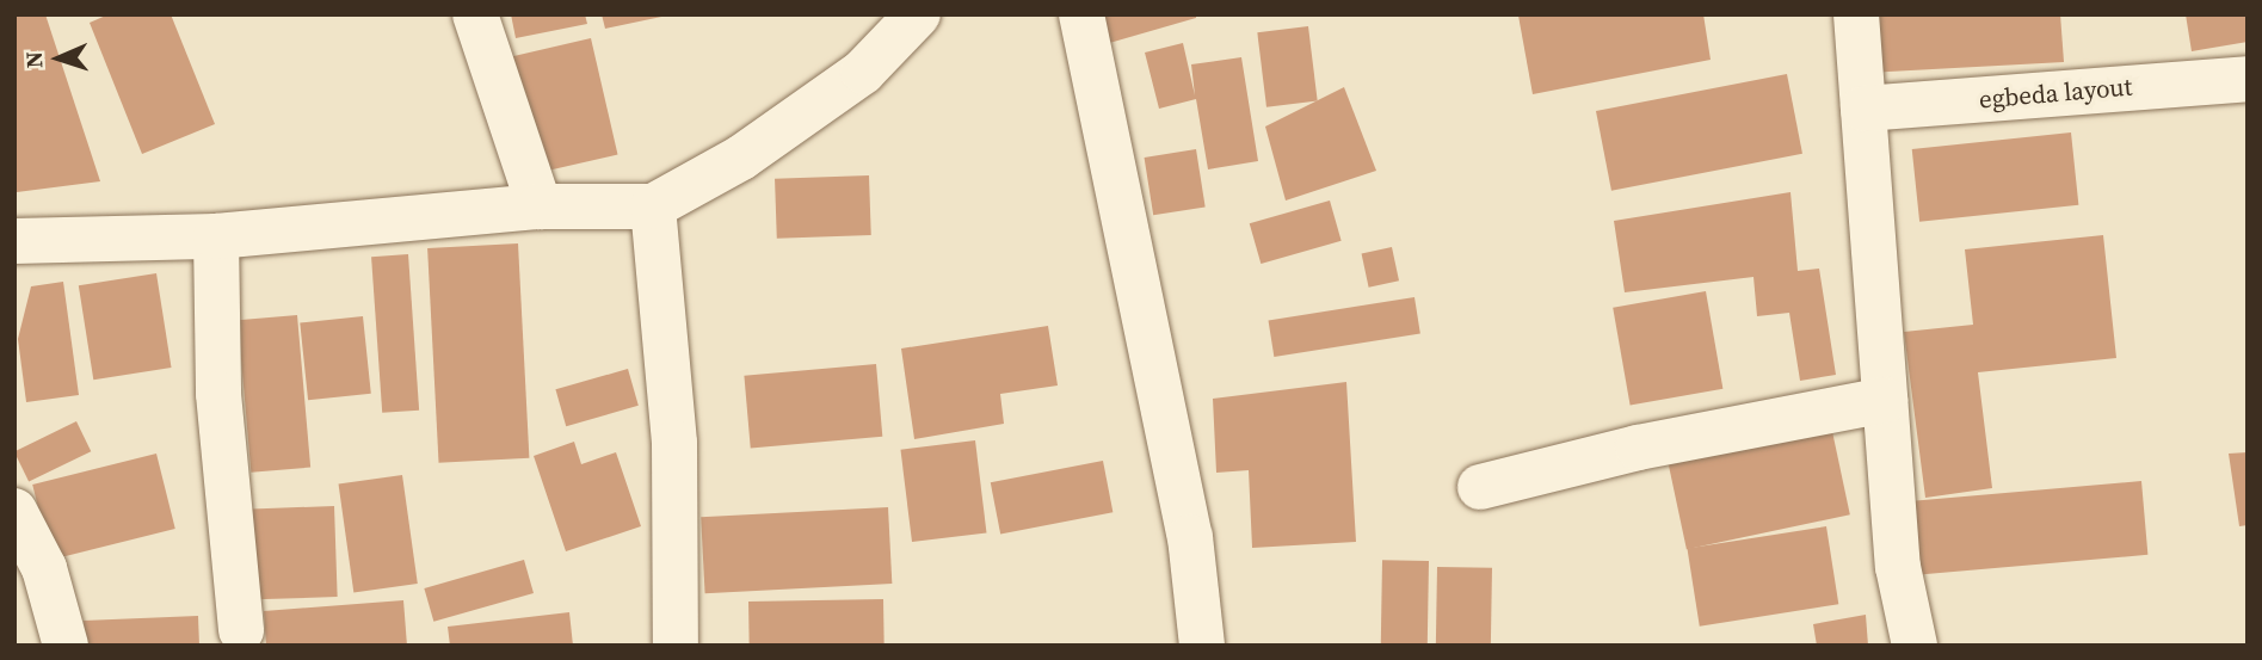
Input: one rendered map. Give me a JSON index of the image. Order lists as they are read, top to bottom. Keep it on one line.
{"streets":{"street":["egbeda layout"]},"north":"left"}
